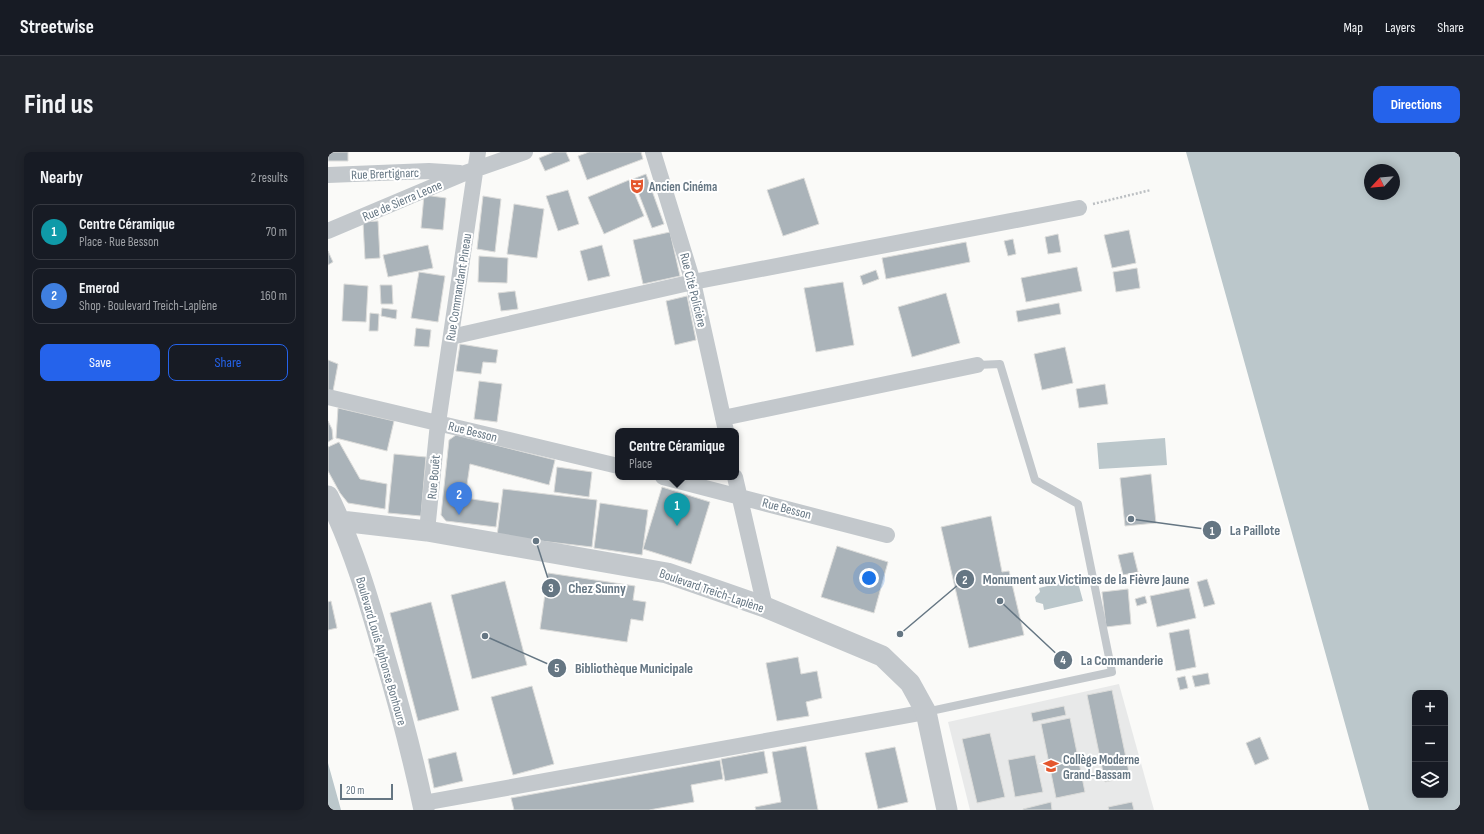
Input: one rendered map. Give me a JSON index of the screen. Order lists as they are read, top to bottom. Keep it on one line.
{"streets":{"street":["Rue Brertignarc","Rue de Sierra Leone","Rue Commandant Pineau","Rue Cité Policière","Rue Besson","Rue Bouët","Boulevard Treich-Laplène","Boulevard Louis Alphonse Bonhoure"]},"crossings":[["Rue Brertignarc","Rue de Sierra Leone"],["Rue Brertignarc","Rue Commandant Pineau"],["Rue de Sierra Leone","Rue Commandant Pineau"],["Rue Commandant Pineau","Rue Besson"],["Rue Commandant Pineau","Rue Bouët"],["Rue Besson","Rue Bouët"],["Rue Bouët","Boulevard Treich-Laplène"],["Boulevard Treich-Laplène","Boulevard Louis Alphonse Bonhoure"]],"places":{"theatre":["Ancien Cinéma"],"other":["La Paillote","Chez Sunny","La Commanderie","Monument aux Victimes de la Fièvre Jaune","Bibliothèque Municipale"],"school or university":["Collège Moderne Grand-Bassam"]},"scale_bar":"20 m","north":"bottom left","page":{"header":"Streetwise","nav":["Map","Layers","Share"],"buttons":["Directions",["Save","Share"]],"title":"Find us","heading":["Nearby","2 results"],"list":[{"mark":"1","name":"Centre Céramique","note":"Place · Rue Besson","value":"70 m"},{"mark":"2","name":"Emerod","note":"Shop · Boulevard Treich-Laplène","value":"160 m"}],"popup":["Centre Céramique","Place"],"pins":["2","1"],"map_buttons":["+","−"],"scale":"20 m"}}
